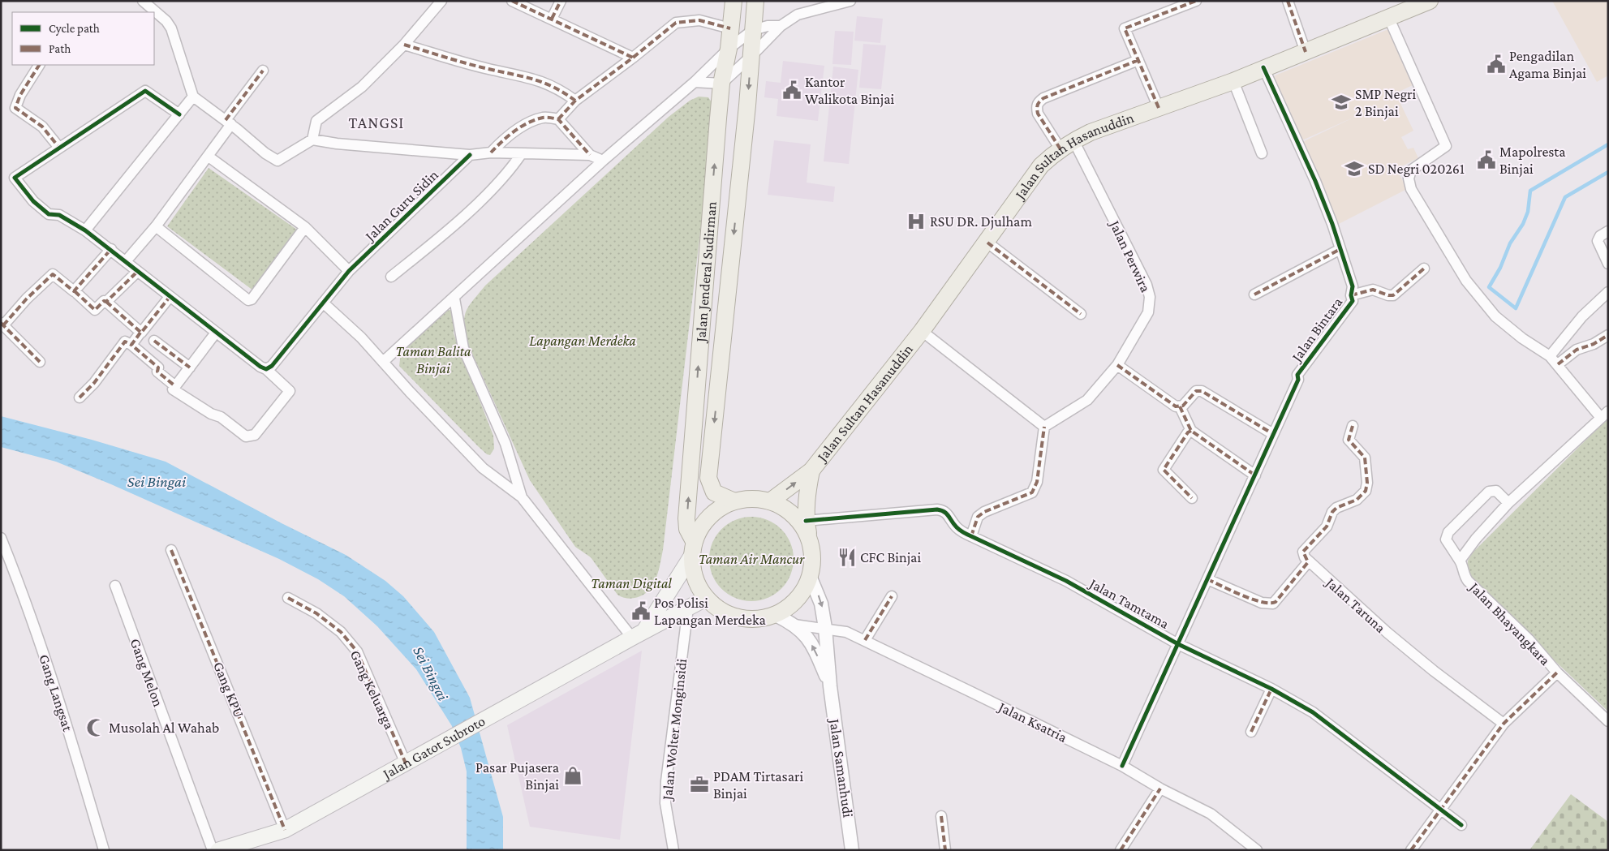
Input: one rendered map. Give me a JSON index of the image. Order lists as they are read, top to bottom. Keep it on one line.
{"streets":{"main road":["Jalan Sultan Hasanuddin","Jalan Jenderal Sudirman","Jalan Gatot Subroto"],"street":["Jalan Guru Sidin","Jalan Perwira","Jalan Bintara","Jalan Tamtama","Jalan Taruna","Jalan Bhayangkara","Gang Melon","Gang KPU","Gang Keluarga","Gang Langsat","Jalan Ksatria","Jalan Wolter Monginsidi","Jalan Samanhudi"]},"crossings":[["Jalan Sultan Hasanuddin","Jalan Perwira"],["Jalan Sultan Hasanuddin","Jalan Jenderal Sudirman"],["Jalan Sultan Hasanuddin","Jalan Bintara"],["Jalan Sultan Hasanuddin","Jalan Tamtama"],["Jalan Sultan Hasanuddin","Jalan Gatot Subroto"],["Jalan Sultan Hasanuddin","Jalan Samanhudi"],["Jalan Jenderal Sudirman","Jalan Gatot Subroto"],["Jalan Jenderal Sudirman","Jalan Samanhudi"],["Jalan Bintara","Jalan Tamtama"],["Jalan Bintara","Jalan Ksatria"],["Gang KPU","Jalan Gatot Subroto"],["Gang Keluarga","Jalan Gatot Subroto"],["Jalan Ksatria","Jalan Samanhudi"],["Jalan Wolter Monginsidi","Jalan Gatot Subroto"],["Jalan Gatot Subroto","Jalan Samanhudi"]],"districts":["TANGSI"],"water":["Sei Bingai"],"parks":["Lapangan Merdeka","Taman Balita Binjai","Taman Air Mancur","Taman Digital"],"places":{"public building":["Pengadilan Agama Binjai","Kantor Walikota Binjai","Mapolresta Binjai","Pos Polisi Lapangan Merdeka"],"school or university":["SMP Negri 2 Binjai","SD Negri 020261"],"hospital":["RSU DR. Djulham"],"restaurant":["CFC Binjai"],"mosque":["Musolah Al Wahab"],"shop":["Pasar Pujasera Binjai"],"office":["PDAM Tirtasari Binjai"]},"legend":["Cycle path","Path"]}
